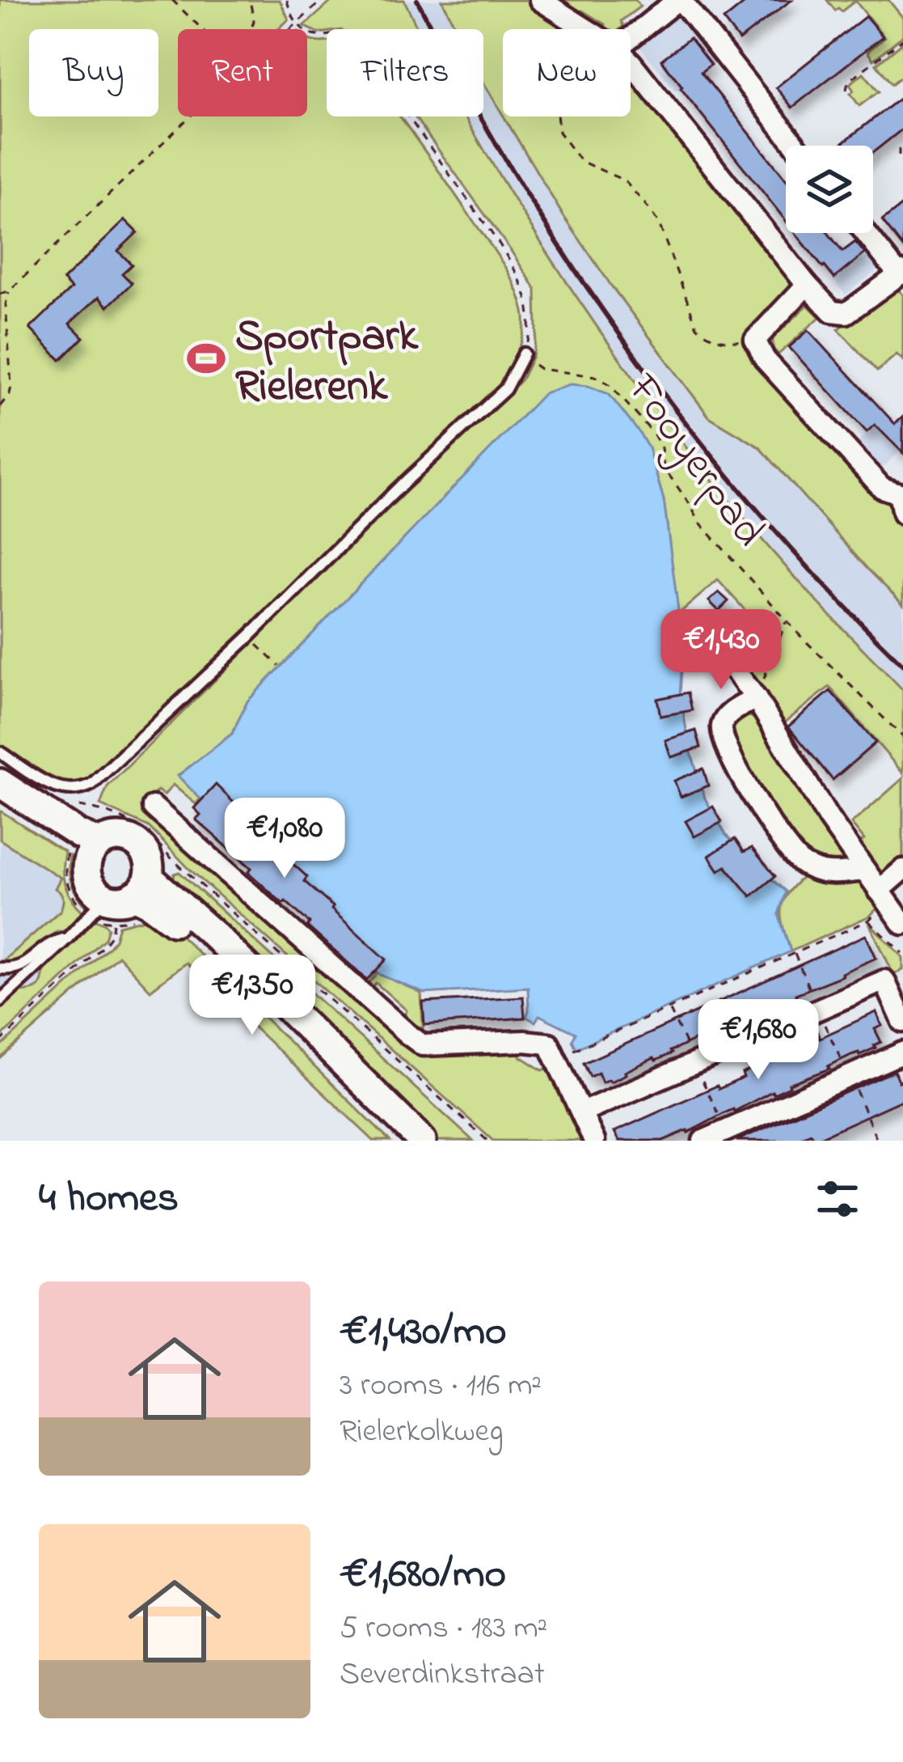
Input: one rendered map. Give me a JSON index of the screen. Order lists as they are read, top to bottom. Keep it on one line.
{"streets":{"path":["Fooyerpad"]},"places":{"sports":["Sportpark Rielerenk"]},"page":{"chip":["Buy","Rent","Filters","New"],"price":["€1,430","€1,080","€1,350","€1,680"],"heading":"4 homes","list":[{"name":"€1,430/mo","note":"3 rooms · 116 m² · Rielerkolkweg"},{"name":"€1,680/mo","note":"5 rooms · 183 m² · Severdinkstraat"}]}}
